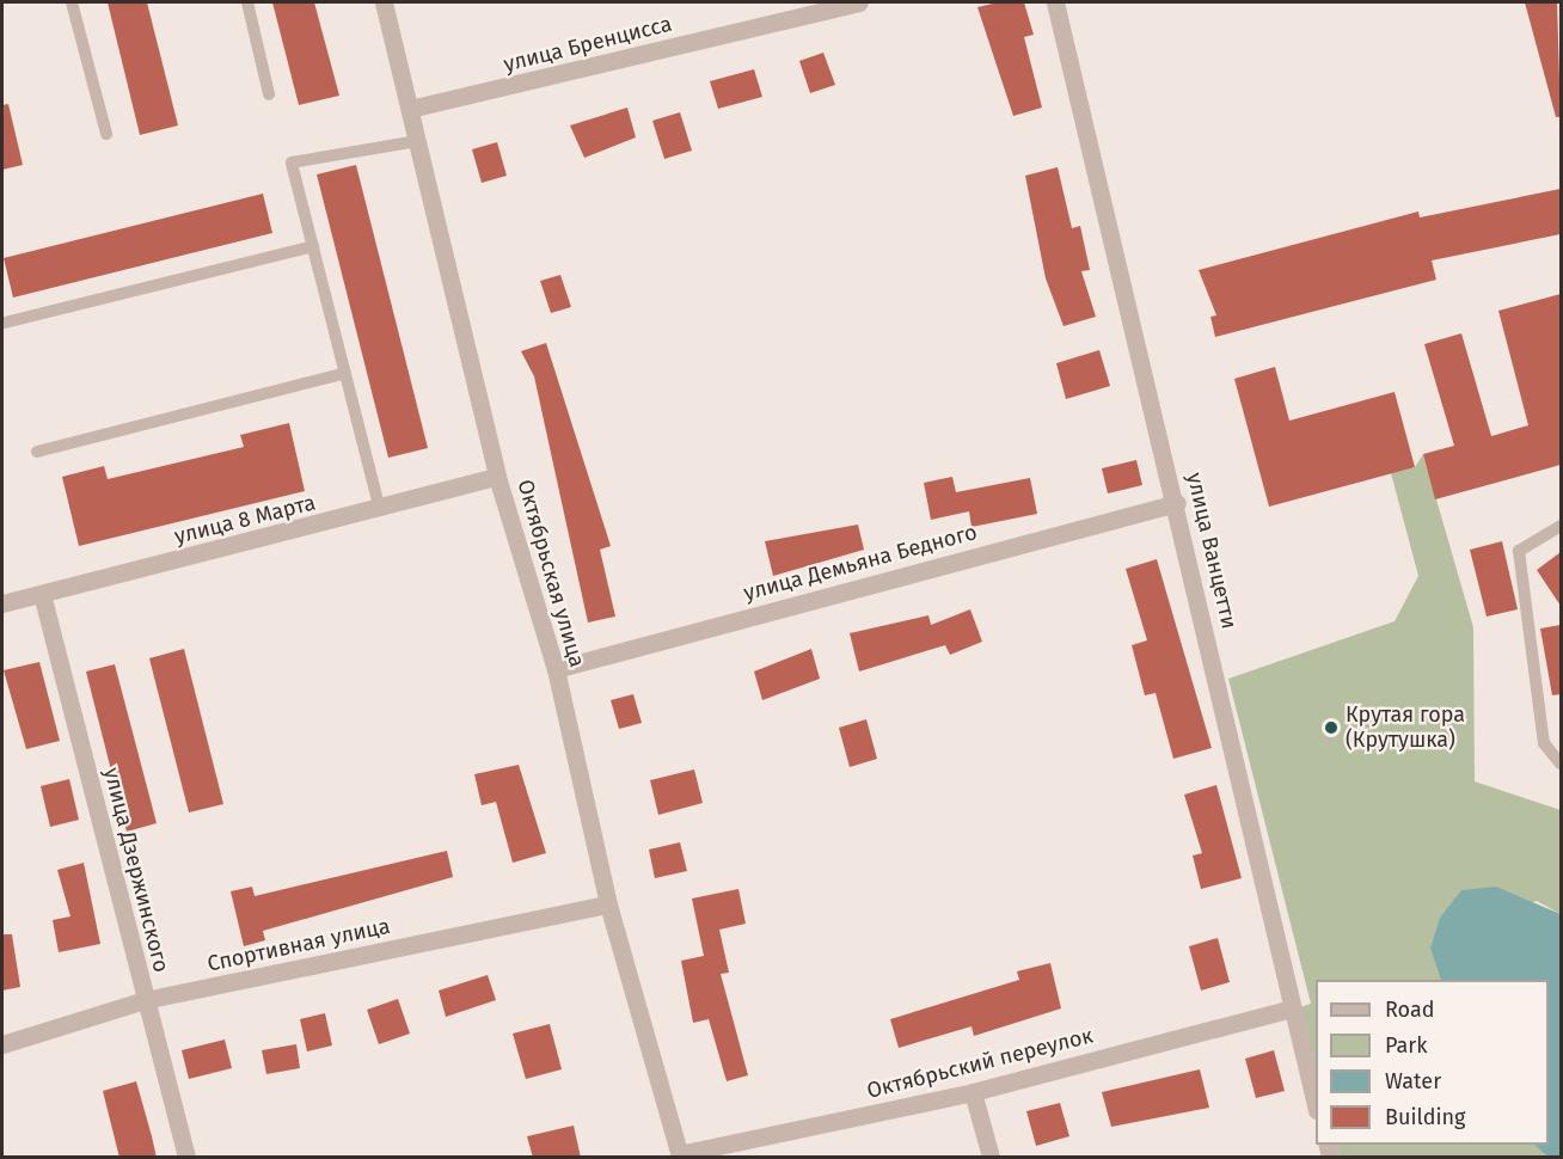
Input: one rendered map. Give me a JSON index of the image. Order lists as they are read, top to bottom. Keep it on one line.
{"streets":{"street":["улица Бренцисса","улица 8 Марта","улица Ванцетти","улица Демьяна Бедного","Октябрьская улица","улица Дзержинского","Спортивная улица","Октябрьский переулок"]},"crossings":[["улица Бренцисса","Октябрьская улица"],["улица 8 Марта","Октябрьская улица"],["улица 8 Марта","улица Дзержинского"],["улица Ванцетти","улица Демьяна Бедного"],["улица Ванцетти","Октябрьский переулок"],["улица Демьяна Бедного","Октябрьская улица"],["Октябрьская улица","Спортивная улица"],["Октябрьская улица","Октябрьский переулок"],["улица Дзержинского","Спортивная улица"]],"places":["Крутая гора (Крутушка)"],"legend":["Road","Park","Water","Building"]}
